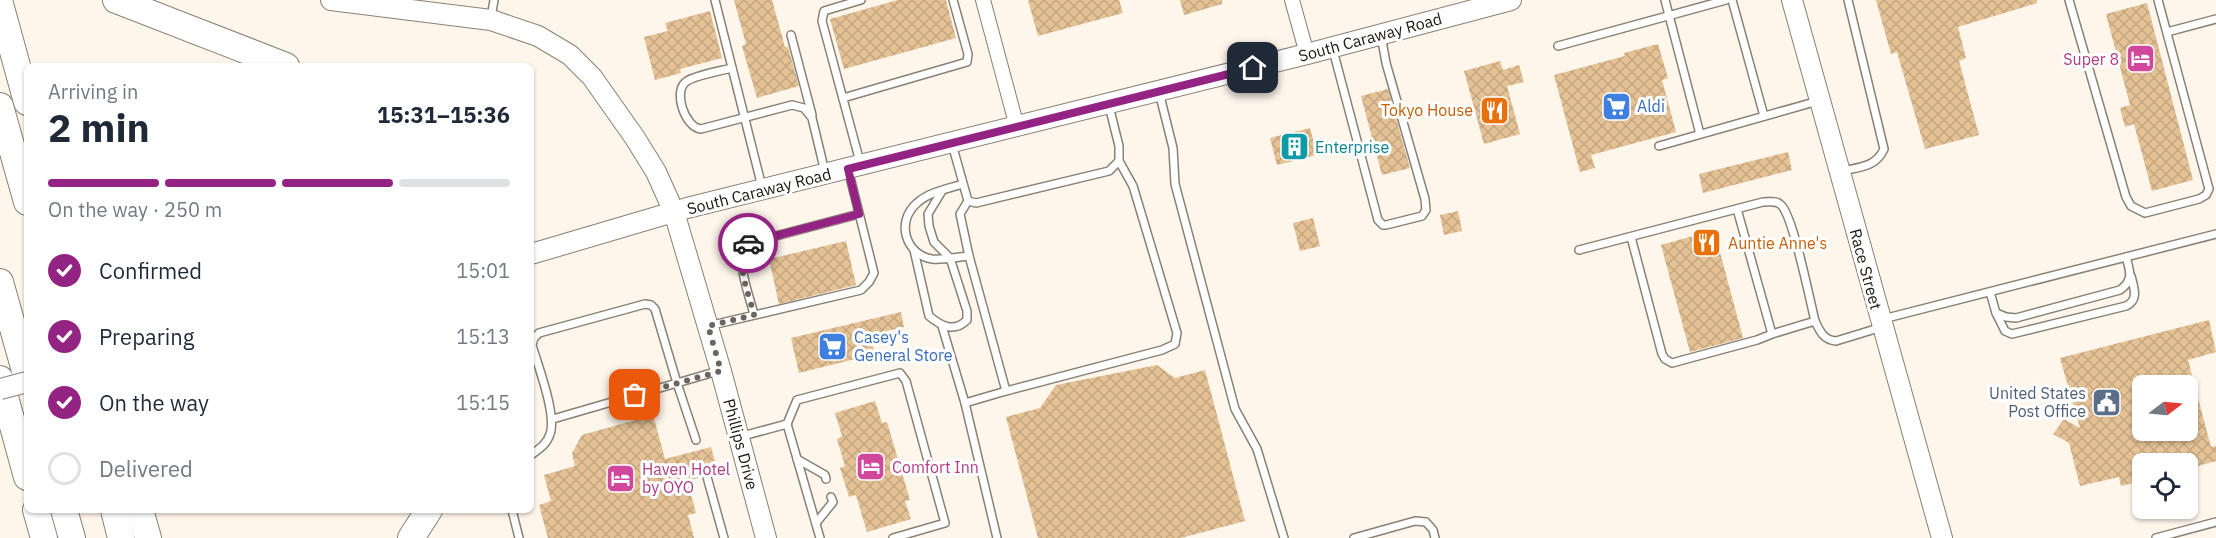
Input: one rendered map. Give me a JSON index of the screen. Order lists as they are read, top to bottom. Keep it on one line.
{"streets":{"street":["South Caraway Road","Race Street","Phillips Drive"]},"crossings":[["South Caraway Road","Phillips Drive"]],"places":{"hotel":["Super 8","Comfort Inn","Haven Hotel by OYO"],"supermarket":["Aldi","Casey's General Store"],"restaurant":["Tokyo House","Auntie Anne's"],"building":["Enterprise"],"public building":["United States Post Office"]},"north":"right","page":{"heading":["2 min","Arriving in","15:31–15:36"],"bar":"On the way · 250 m","list":[["Confirmed","15:01"],["Preparing","15:13"],["On the way","15:15"],"Delivered"]}}
